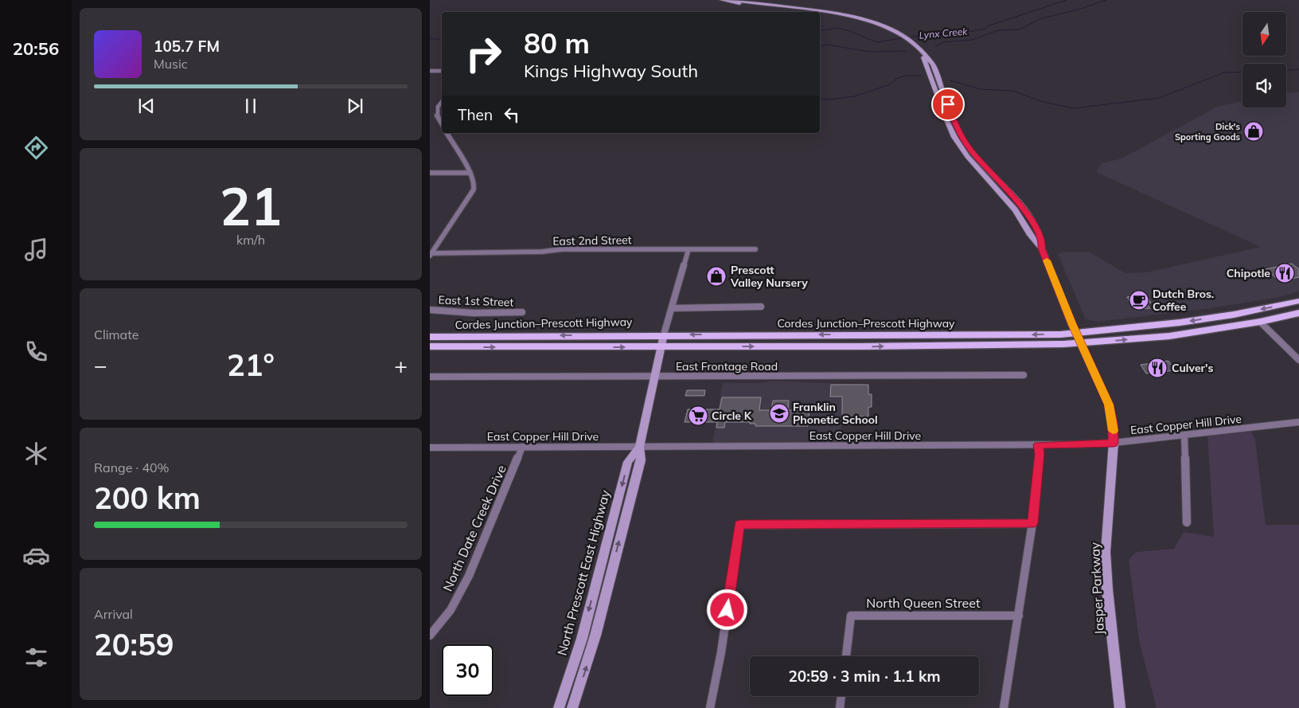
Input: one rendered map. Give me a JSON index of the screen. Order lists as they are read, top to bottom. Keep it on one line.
{"streets":{"main road":["Cordes Junction–Prescott Highway"],"street":["East 2nd Street","East 1st Street","East Frontage Road","East Copper Hill Drive","North Date Creek Drive","North Prescott East Highway","Jasper Parkway","North Queen Street"]},"crossings":[["East 2nd Street","North Prescott East Highway"],["Cordes Junction–Prescott Highway","North Prescott East Highway"],["Cordes Junction–Prescott Highway","Jasper Parkway"],["East Frontage Road","North Prescott East Highway"],["East Copper Hill Drive","North Date Creek Drive"],["East Copper Hill Drive","North Prescott East Highway"],["East Copper Hill Drive","Jasper Parkway"]],"water":["Lynx Creek"],"places":{"shop":["Dick's Sporting Goods","Prescott Valley Nursery"],"restaurant":["Chipotle","Culver's"],"cafe":["Dutch Bros. Coffee"],"school or university":["Franklin Phonetic School"],"supermarket":["Circle K"]},"north":"bottom","page":{"tabs":"20:56","turn":["80 m","Kings Highway South"],"song":["105.7 FM","Music"],"then":"Then","tile":[["21","km/h"],"Climate",["Range · 40%","200 km"],["Arrival","20:59"]],"heat":["−","21°","+"],"limit":"30","trip":"20:59 · 3 min · 1.1 km"}}
